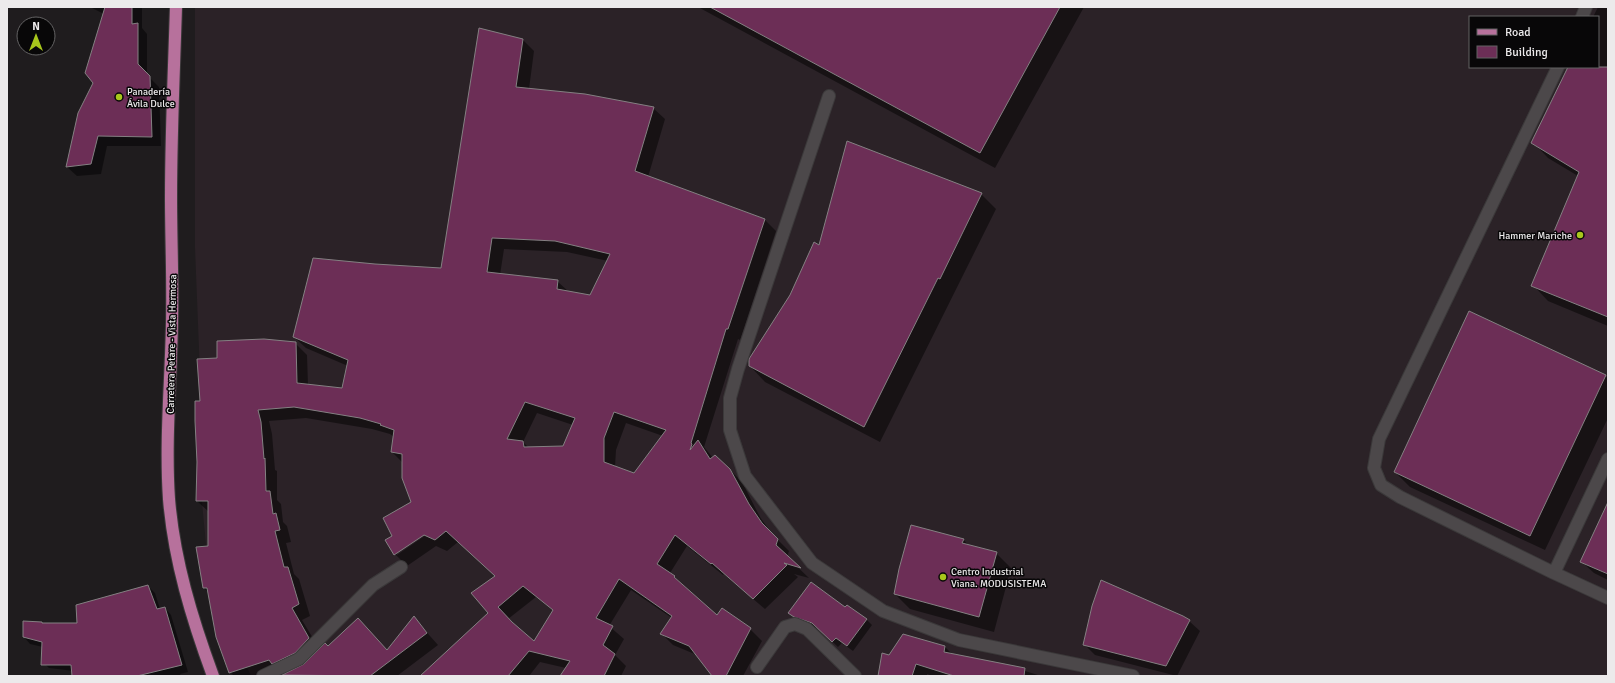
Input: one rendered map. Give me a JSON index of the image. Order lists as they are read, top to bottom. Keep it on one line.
{"streets":{"main road":["Carretera Petare - Vista Hermosa"]},"places":["Panadería Ávila Dulce","Hammer Mariche","Centro Industrial Viana. MODUSISTEMA"],"legend":["Road","Building"],"north":"top"}
